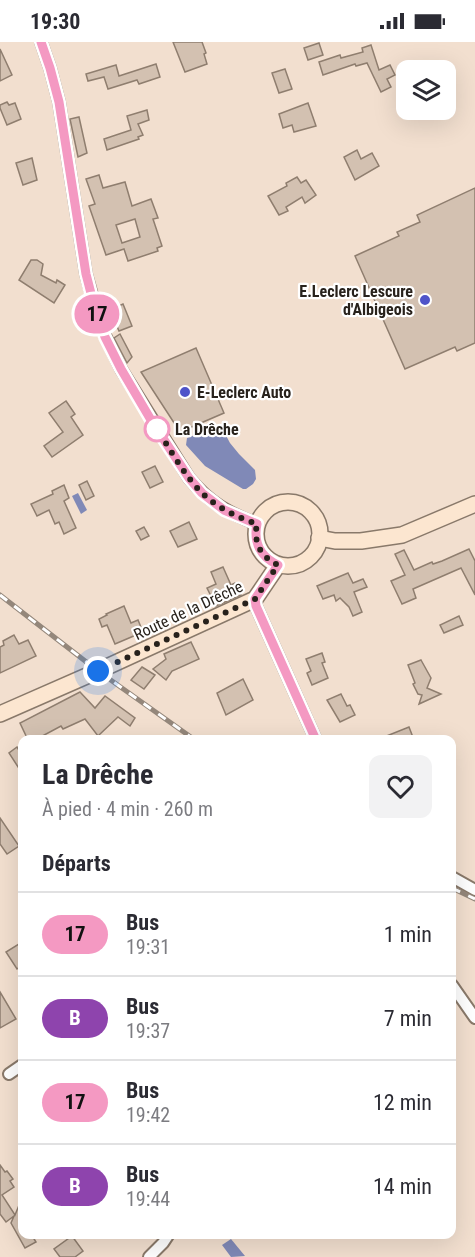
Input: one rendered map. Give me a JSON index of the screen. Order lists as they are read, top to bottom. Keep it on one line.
{"streets":{"street":["Route de la Drêche"]},"places":["E.Leclerc Lescure d'Albigeois","E-Leclerc Auto","La Drêche"],"lines":["bus line 17"],"page":{"status":"19:30","on_map":"17","heading":[["La Drêche","À pied · 4 min · 260 m"],"Départs"],"list":[{"mark":"17","name":"Bus","note":"19:31","value":"1 min"},{"mark":"B","name":"Bus","note":"19:37","value":"7 min"},{"mark":"17","name":"Bus","note":"19:42","value":"12 min"},{"mark":"B","name":"Bus","note":"19:44","value":"14 min"}]}}
